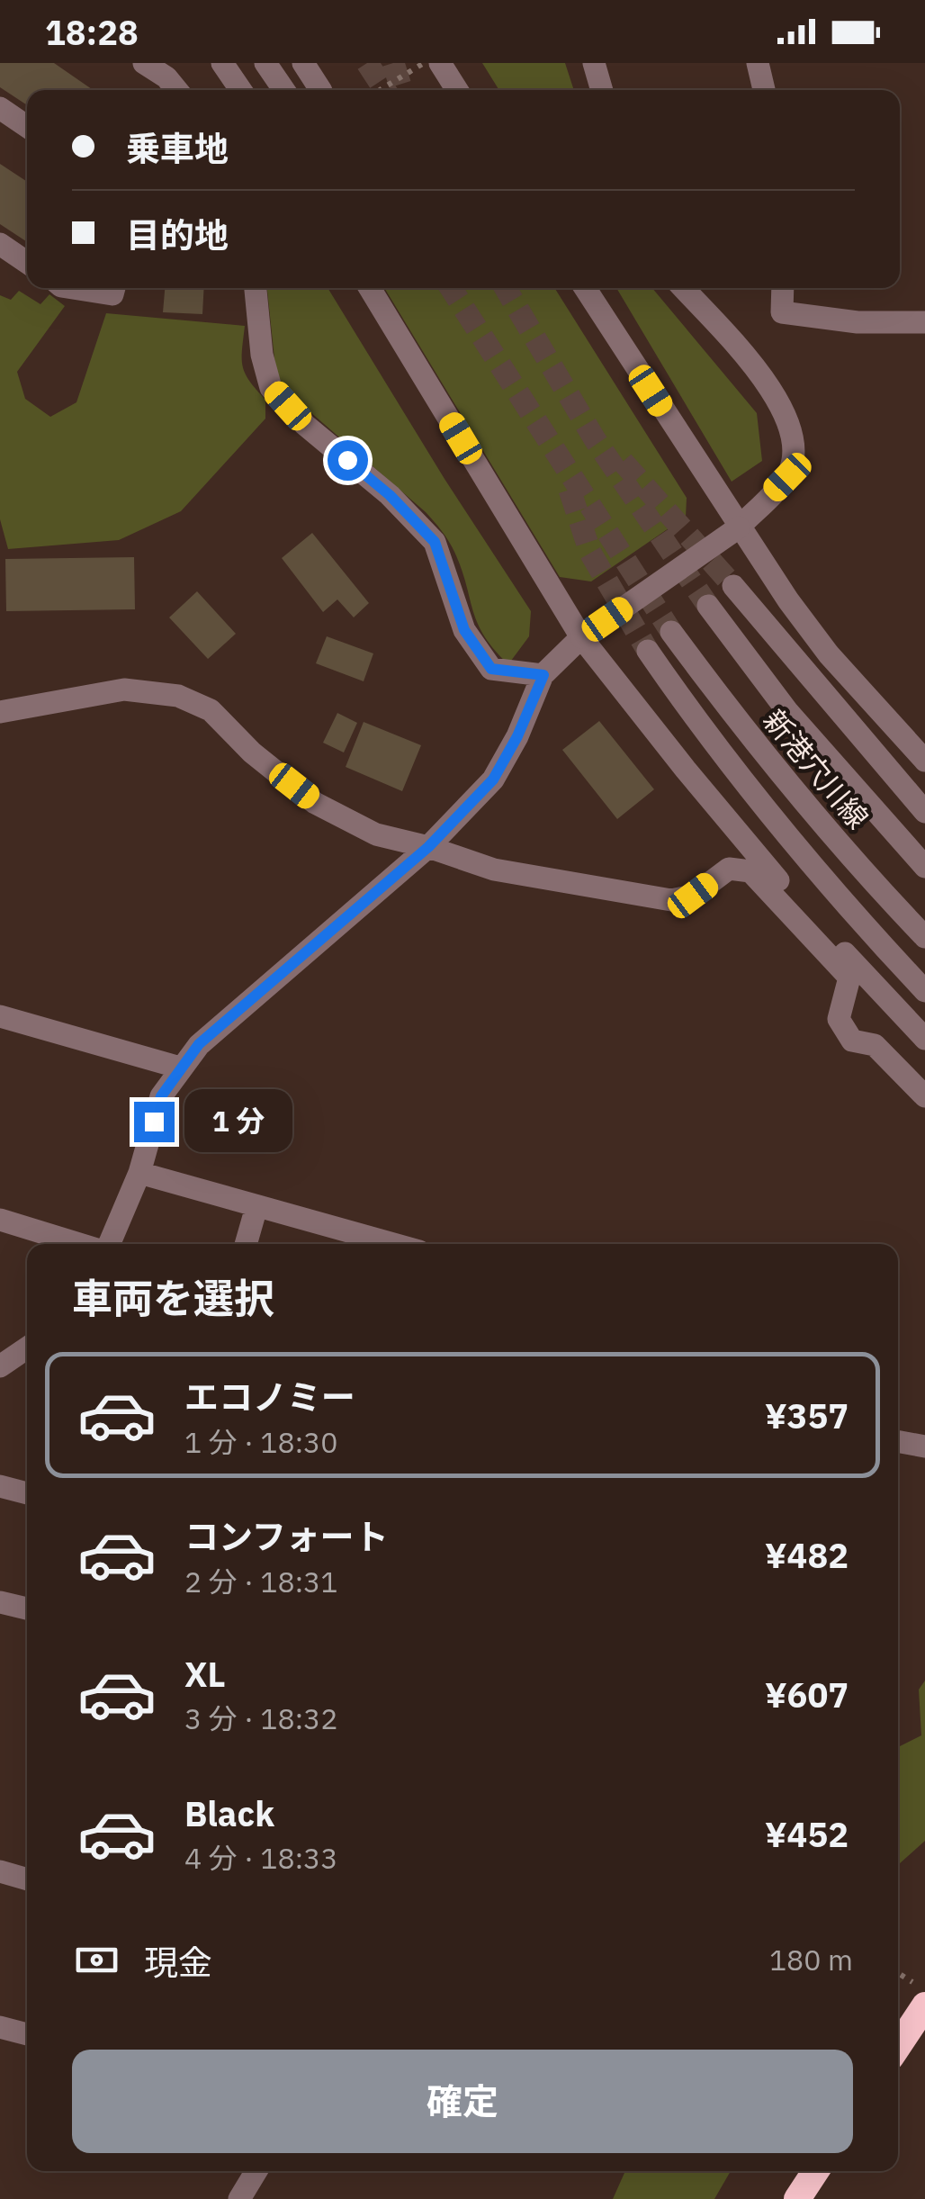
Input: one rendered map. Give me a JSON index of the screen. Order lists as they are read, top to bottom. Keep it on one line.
{"streets":{"street":["新港穴川線"]},"page":{"status":"18:28","banner":["乗車地","目的地"],"bubble":"1 分","heading":"車両を選択","list":[{"name":"エコノミー","note":"1 分 · 18:30","value":"¥357"},{"name":"コンフォート","note":"2 分 · 18:31","value":"¥482"},{"name":"XL","note":"3 分 · 18:32","value":"¥607"},{"name":"Black","note":"4 分 · 18:33","value":"¥452"}],"pay":["現金","180 m"],"buttons":"確定"}}
